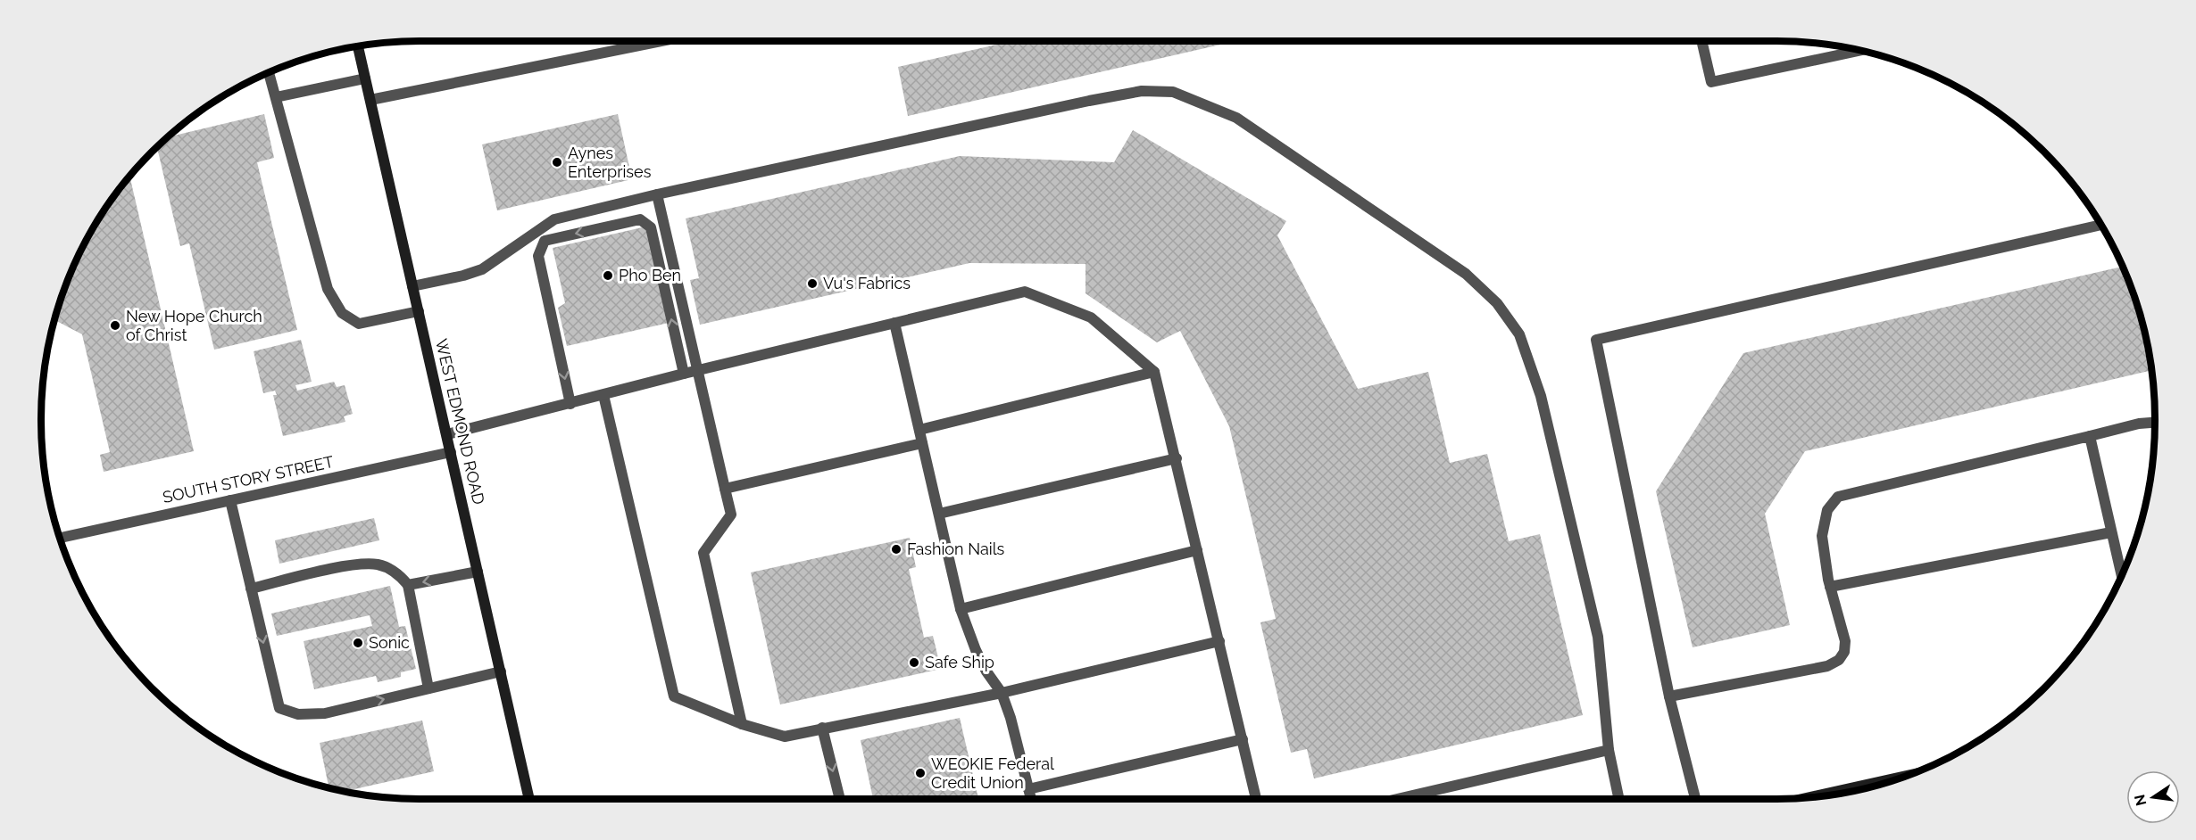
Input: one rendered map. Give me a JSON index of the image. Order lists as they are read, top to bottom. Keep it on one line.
{"streets":{"main road":["WEST EDMOND ROAD"],"street":["SOUTH STORY STREET"]},"crossings":[["WEST EDMOND ROAD","SOUTH STORY STREET"]],"places":["Aynes Enterprises","Pho Ben","Vu's Fabrics","New Hope Church of Christ","Fashion Nails","Sonic","Safe Ship","WEOKIE Federal Credit Union"],"north":"left"}
